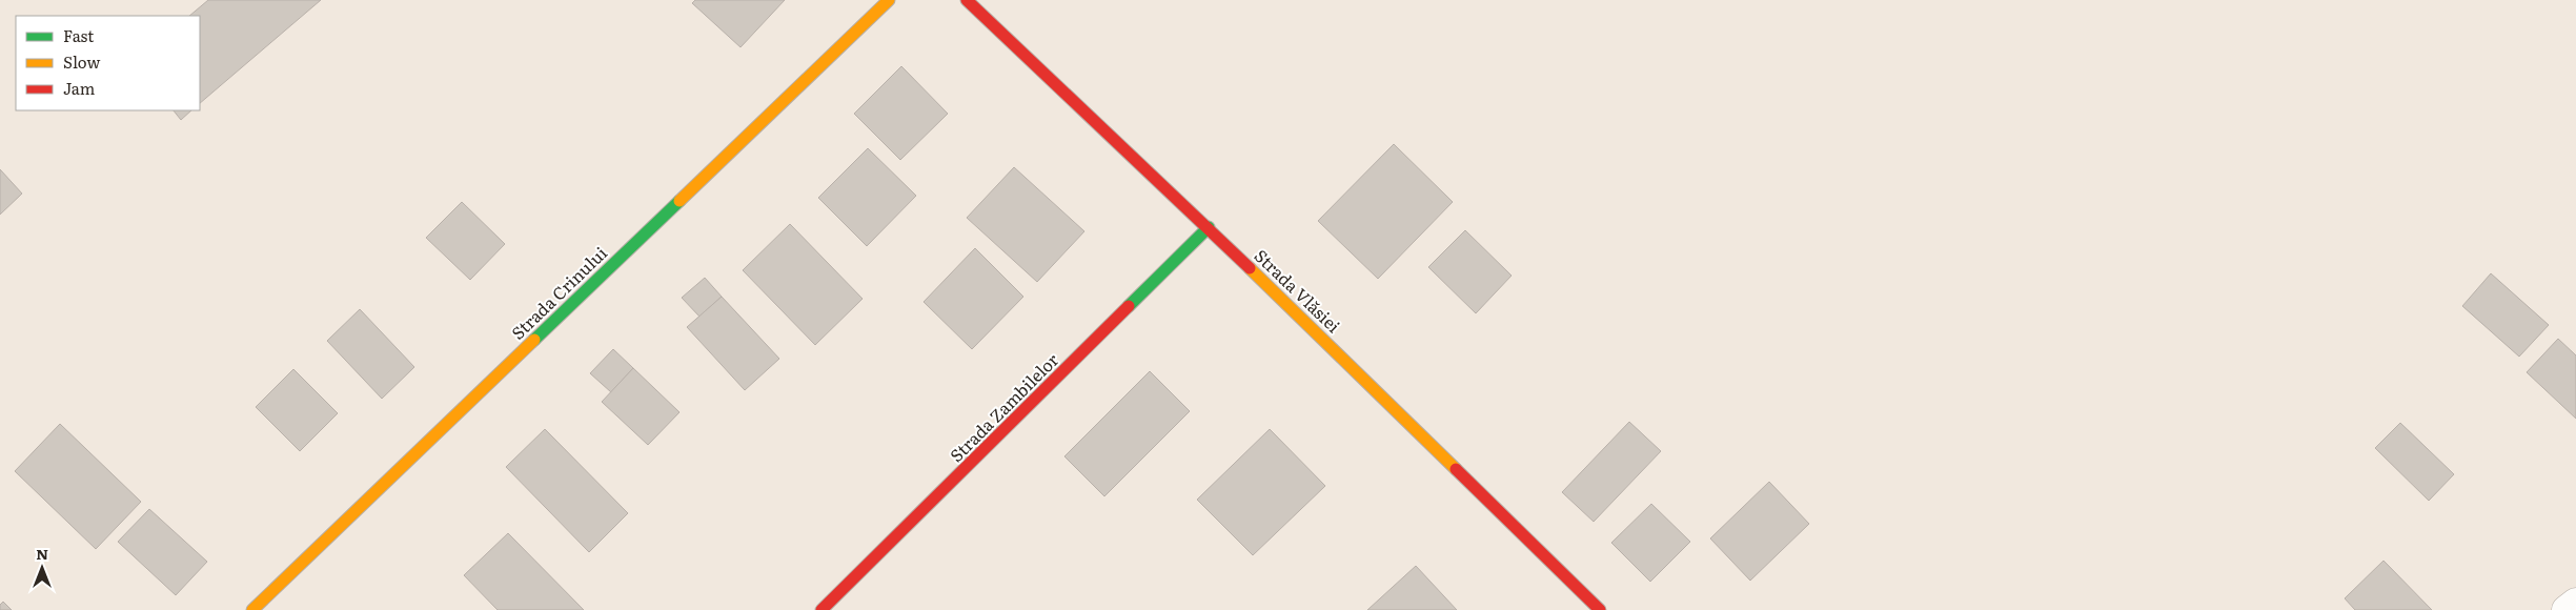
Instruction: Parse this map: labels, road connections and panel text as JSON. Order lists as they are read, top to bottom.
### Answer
{
  "streets": {
    "street": ["Strada Vlăsiei", "Strada Crinului", "Strada Zambilelor"]
  },
  "crossings": [
    ["Strada Vlăsiei", "Strada Zambilelor"]
  ],
  "legend": ["Fast", "Slow", "Jam"],
  "north": "top"
}
